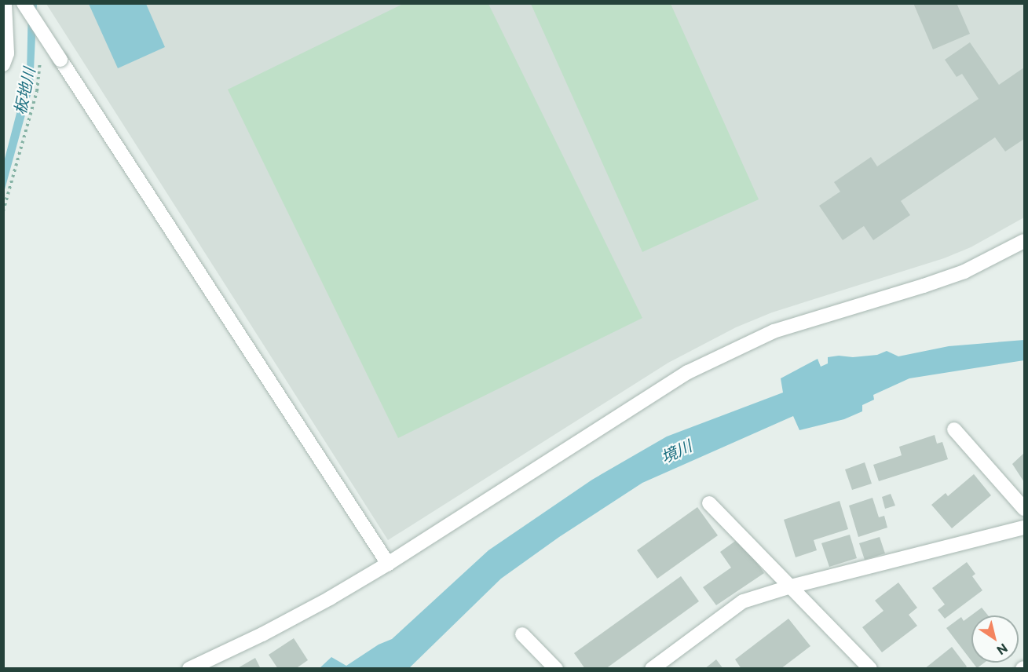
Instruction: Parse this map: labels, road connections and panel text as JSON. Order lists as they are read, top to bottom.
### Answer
{
  "water": ["板地川", "境川"],
  "north": "bottom right"
}
